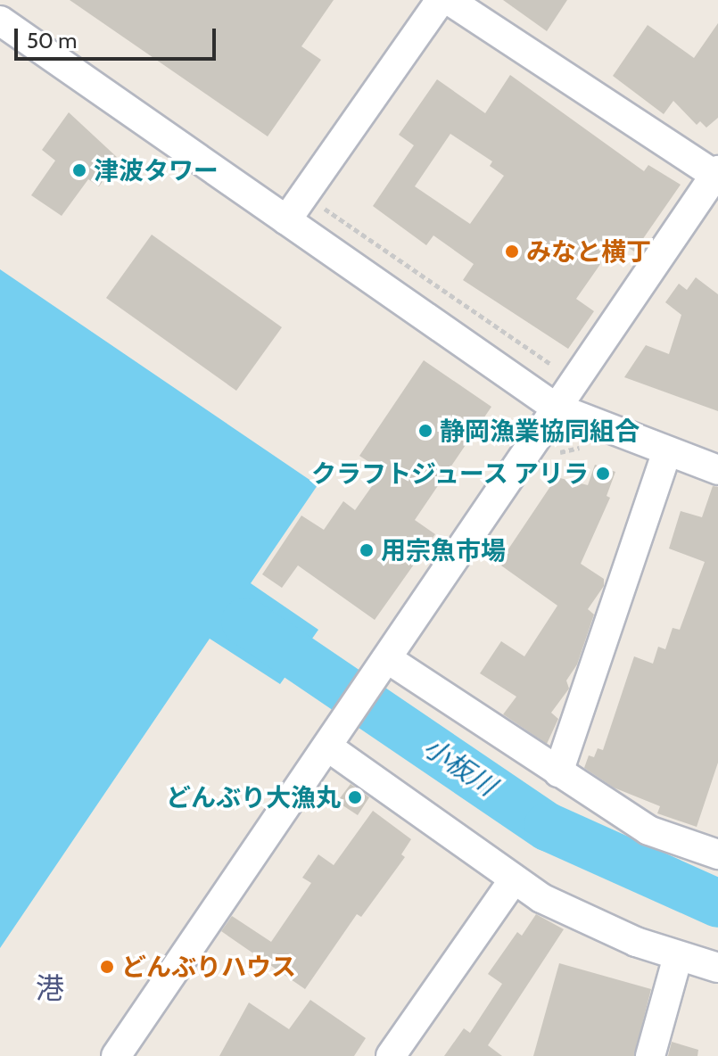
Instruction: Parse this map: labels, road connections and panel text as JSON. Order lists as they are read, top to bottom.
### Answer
{
  "districts": ["港"],
  "water": ["小板川"],
  "places": [
    "津波タワー",
    "みなと横丁",
    "静岡漁業協同組合",
    "クラフトジュース アリラ",
    "用宗魚市場",
    "どんぶり大漁丸",
    "どんぶりハウス"
  ],
  "scale_bar": "50 m"
}
